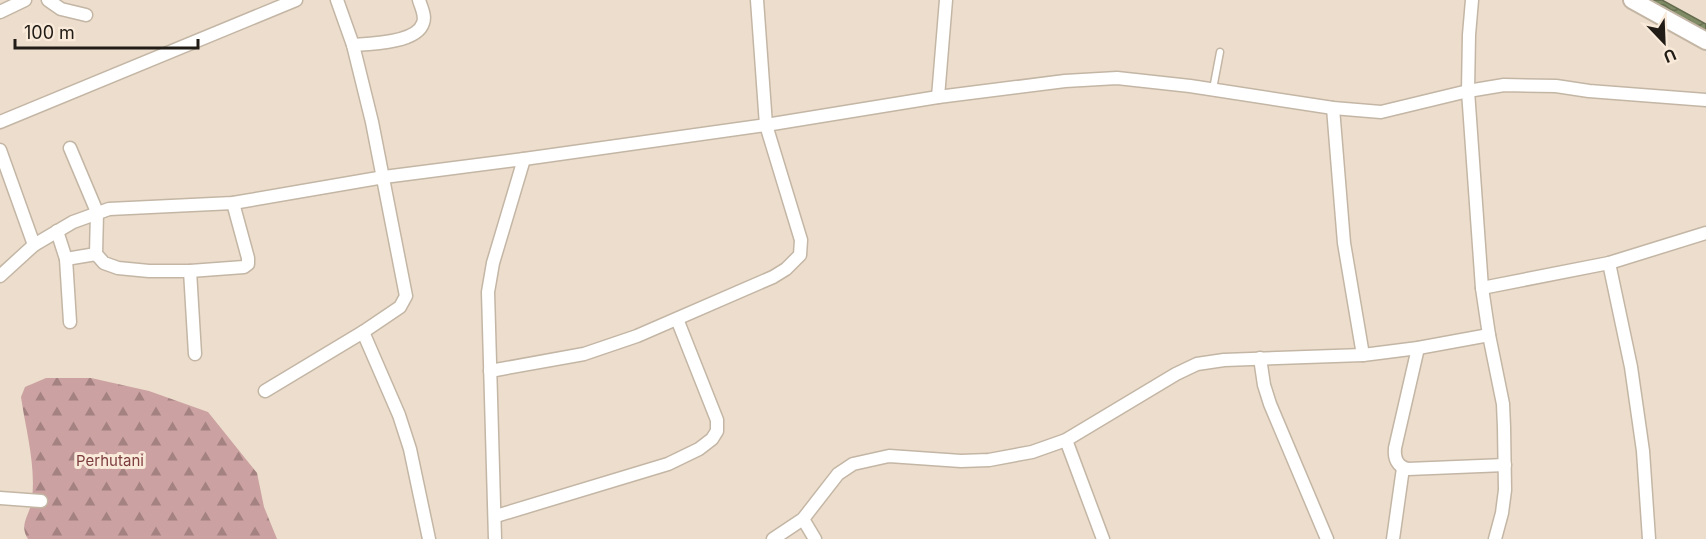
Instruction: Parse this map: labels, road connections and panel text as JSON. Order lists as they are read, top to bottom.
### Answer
{
  "parks": ["Perhutani"],
  "scale_bar": "100 m",
  "north": "bottom right"
}
